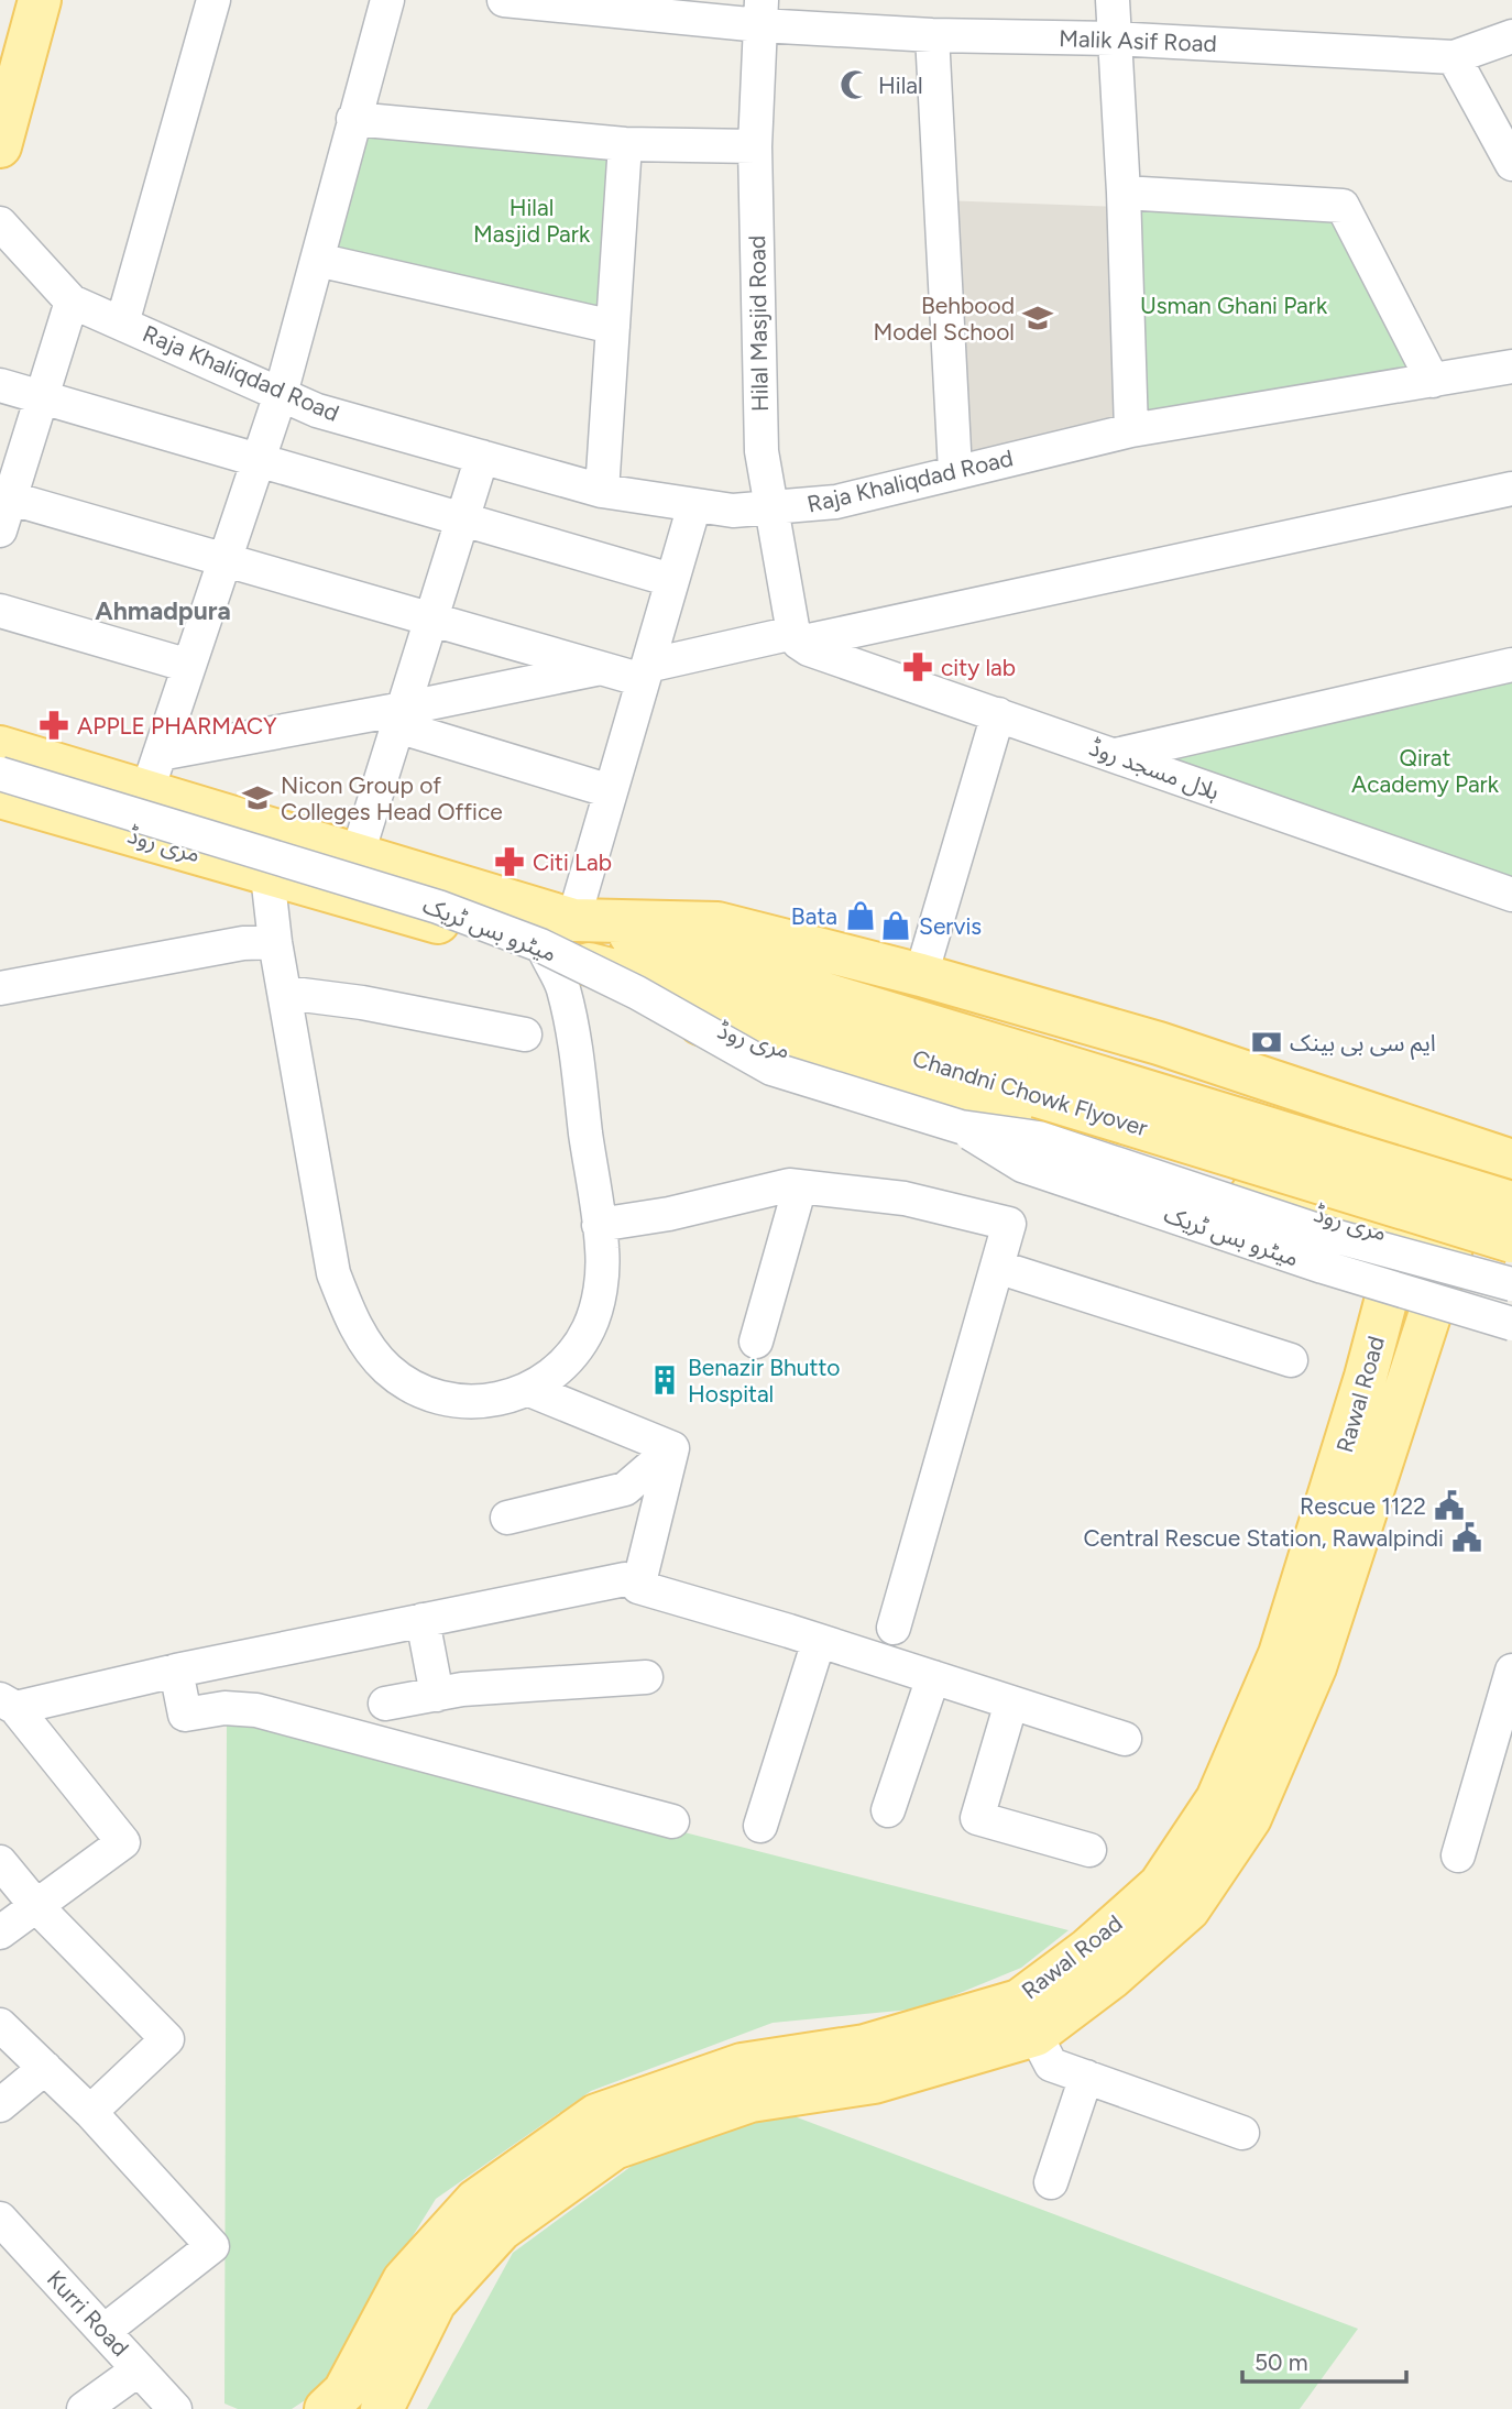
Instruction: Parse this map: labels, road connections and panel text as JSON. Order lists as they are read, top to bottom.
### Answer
{
  "streets": {
    "main road": ["مری روڈ", "Chandni Chowk Flyover", "Rawal Road"],
    "street": [
      "Malik Asif Road",
      "Hilal Masjid Road",
      "Raja Khaliqdad Road",
      "ہلال مسجد روڈ",
      "میٹرو بس ٹریک",
      "Kurri Road"
    ]
  },
  "crossings": [
    ["Malik Asif Road", "Hilal Masjid Road"],
    ["Hilal Masjid Road", "Raja Khaliqdad Road"],
    ["Hilal Masjid Road", "ہلال مسجد روڈ"],
    ["مری روڈ", "Chandni Chowk Flyover"],
    ["مری روڈ", "Rawal Road"]
  ],
  "districts": ["Ahmadpura"],
  "parks": ["Hilal Masjid Park", "Usman Ghani Park", "Qirat Academy Park"],
  "places": {
    "mosque": ["Hilal"],
    "school or university": ["Behbood Model School", "Nicon Group of Colleges Head Office"],
    "pharmacy": ["city lab", "APPLE PHARMACY", "Citi Lab"],
    "shop": ["Bata", "Servis"],
    "bank": ["ایم سی بی بینک"],
    "building": ["Benazir Bhutto Hospital"],
    "public building": ["Rescue 1122", "Central Rescue Station, Rawalpindi"]
  },
  "scale_bar": "50 m"
}
